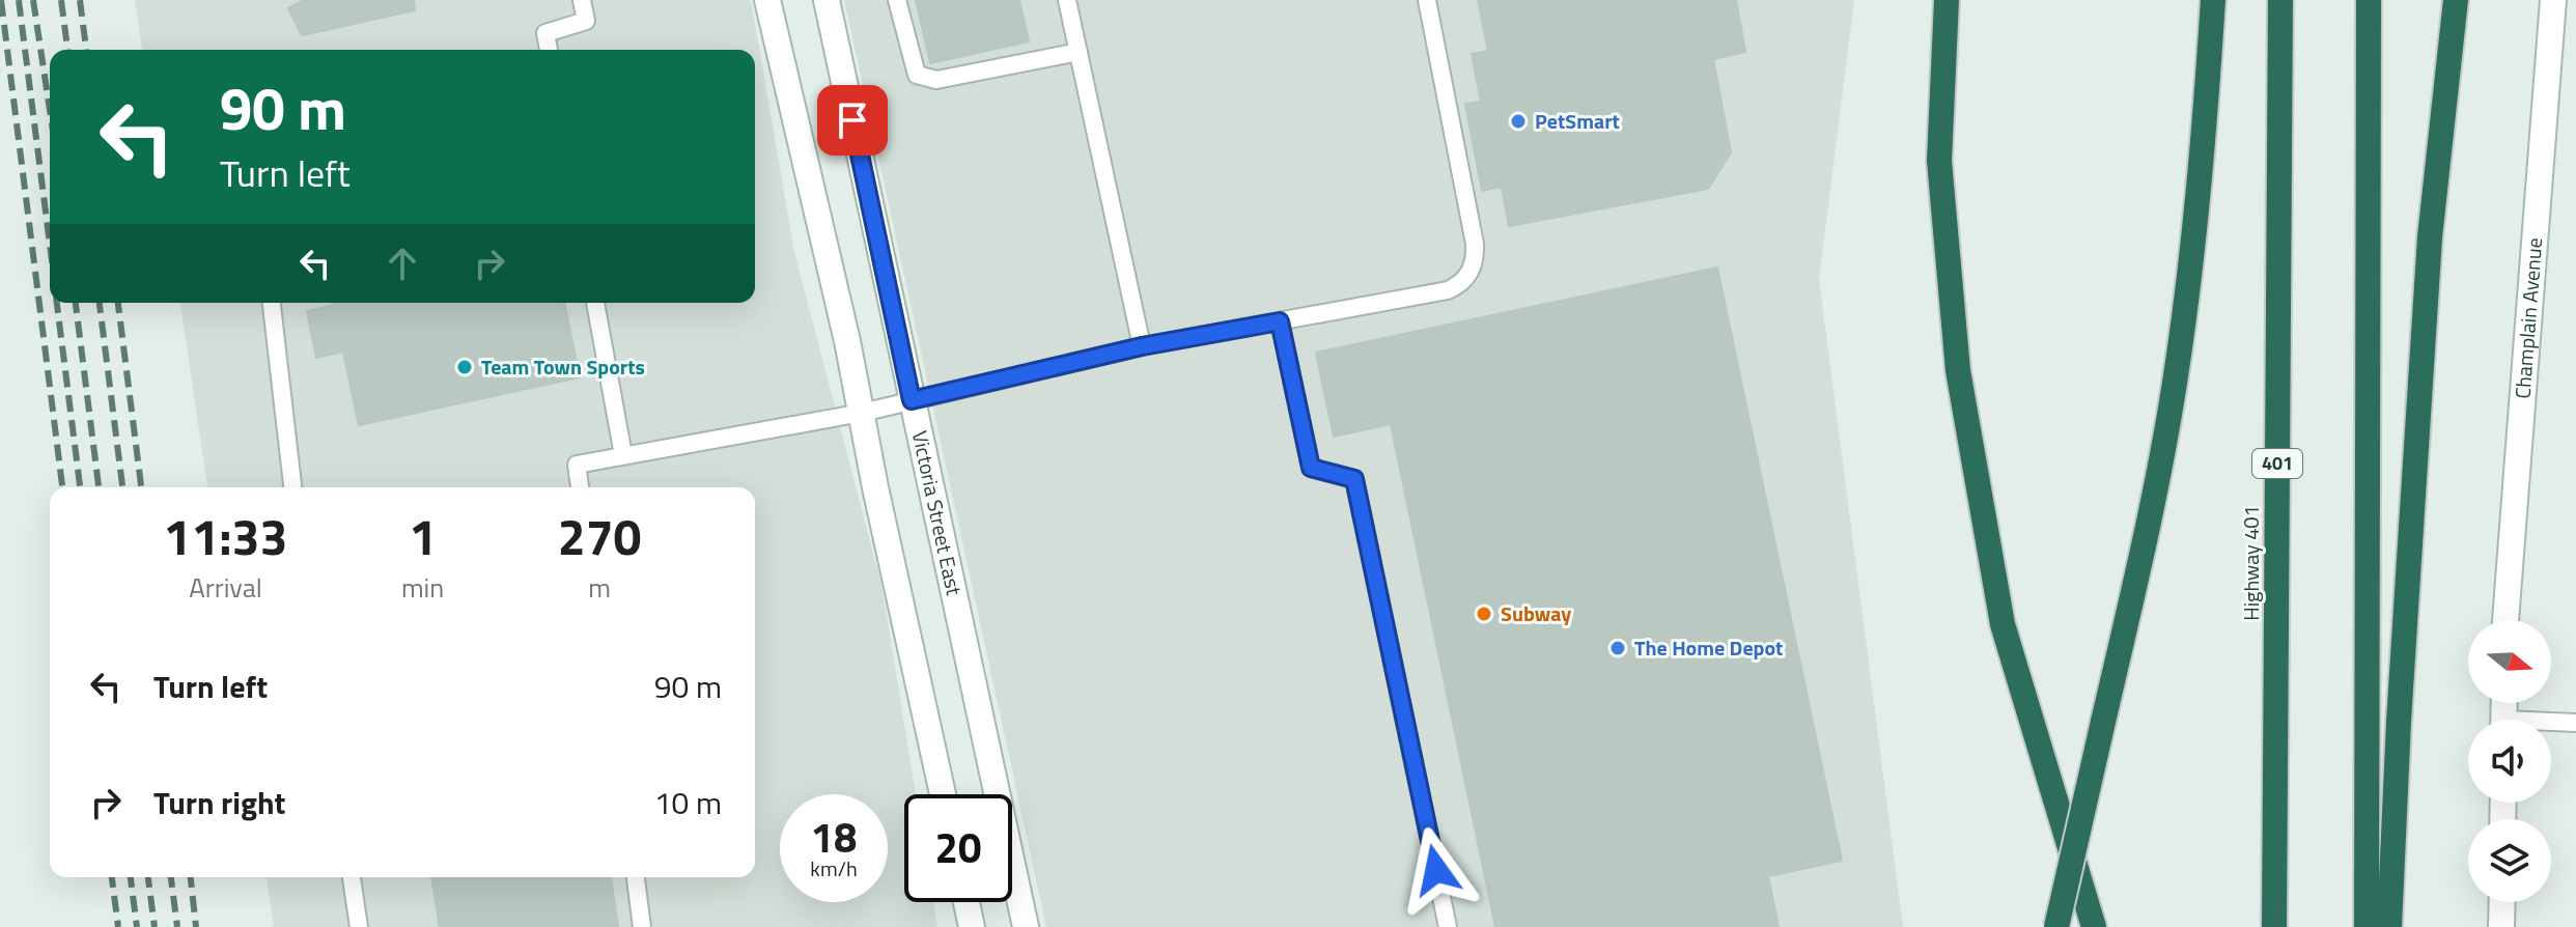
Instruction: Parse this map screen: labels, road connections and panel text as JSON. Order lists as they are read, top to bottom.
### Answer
{
  "streets": {
    "highway": ["401", "Highway 401"],
    "main road": ["Champlain Avenue", "Victoria Street East"]
  },
  "places": [
    "PetSmart",
    "Team Town Sports",
    "Subway",
    "The Home Depot"
  ],
  "north": "right",
  "page": {
    "turn": ["90 m", "Turn left"],
    "eta": [
      "11:33",
      "Arrival",
      "1",
      "min",
      "270",
      "m"
    ],
    "list": [
      {
        "name": "Turn left",
        "value": "90 m"
      },
      {
        "name": "Turn right",
        "value": "10 m"
      }
    ],
    "speed": "18 km/h",
    "limit": "20"
  }
}
